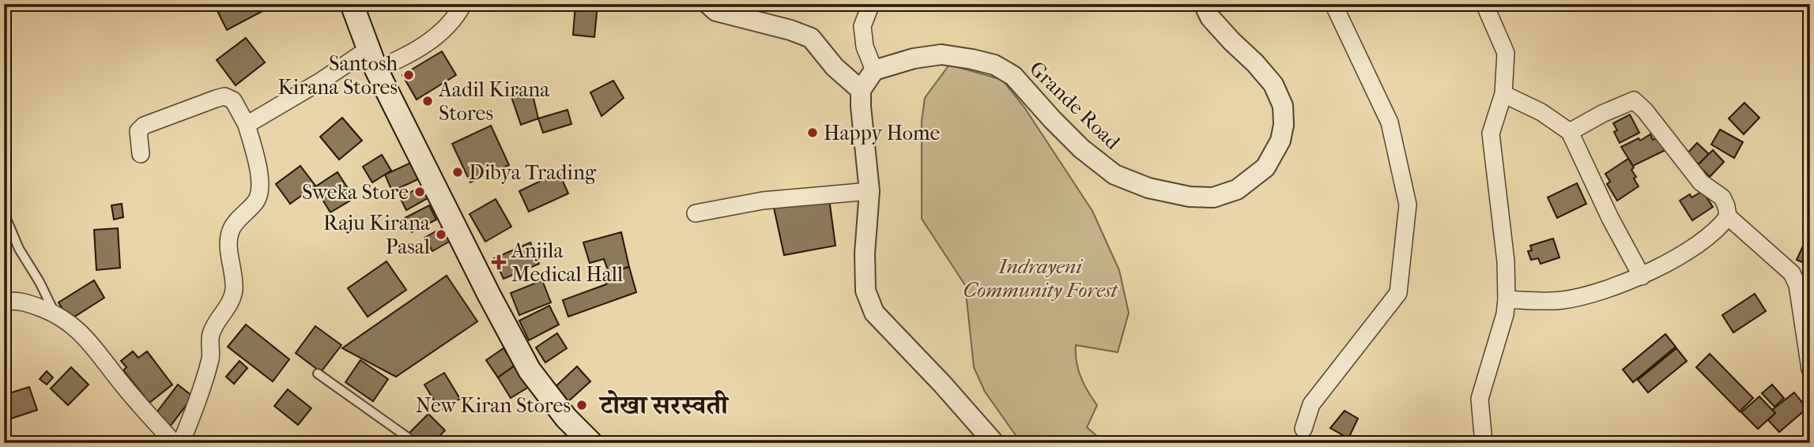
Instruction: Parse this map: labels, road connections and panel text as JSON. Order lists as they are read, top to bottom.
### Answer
{
  "streets": {
    "street": ["Grande Road"]
  },
  "districts": ["टोखा सरस्वती"],
  "parks": ["Indrayeni Community Forest"],
  "places": {
    "other": [
      "Santosh Kirana Stores",
      "Aadil Kirana Stores",
      "Happy Home",
      "Dibya Trading",
      "Sweka Store",
      "Raju Kirana Pasal",
      "New Kiran Stores"
    ],
    "health": ["Anjila Medical Hall"]
  }
}
